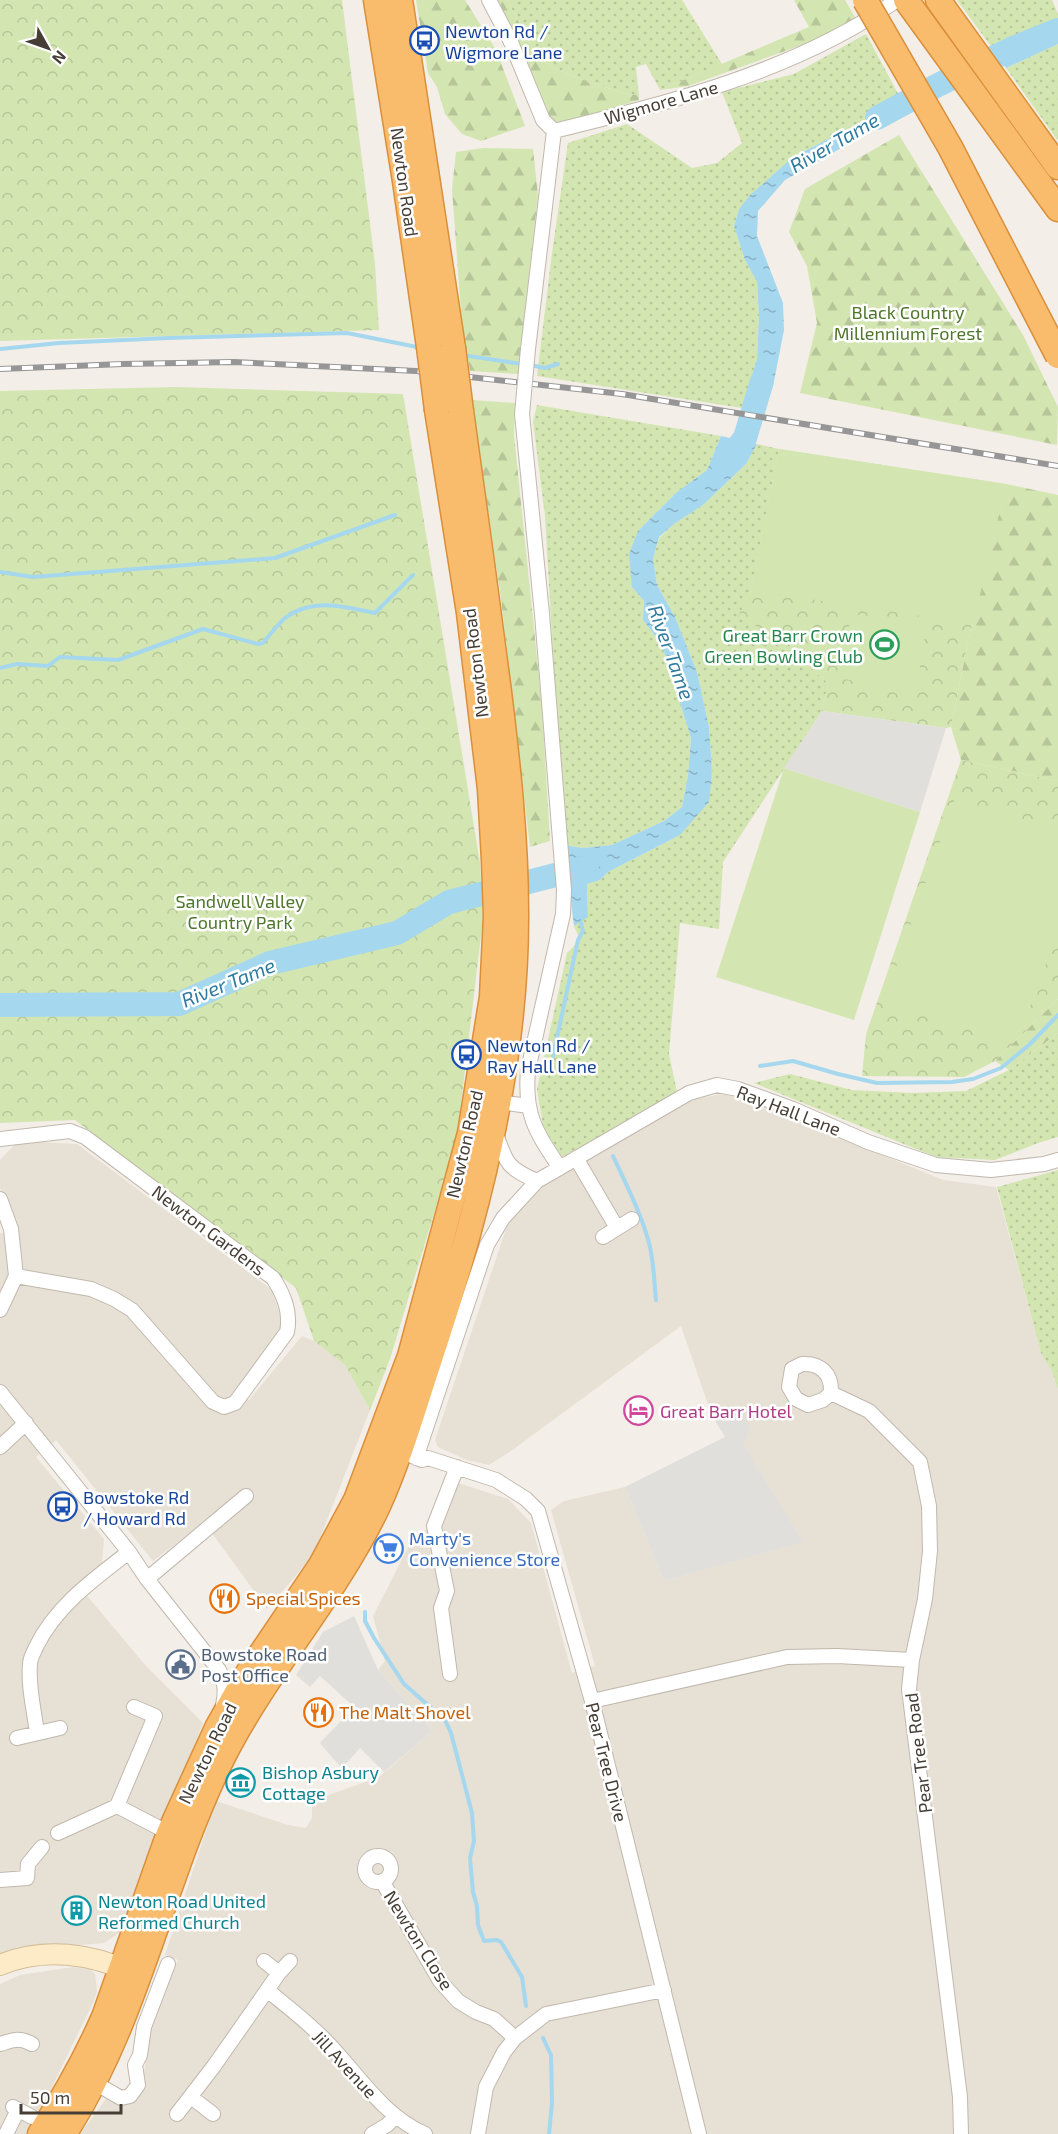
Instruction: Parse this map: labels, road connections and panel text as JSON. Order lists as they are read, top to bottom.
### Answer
{
  "streets": {
    "highway": ["Newton Road"],
    "street": [
      "Wigmore Lane",
      "Ray Hall Lane",
      "Newton Gardens",
      "Pear Tree Road",
      "Pear Tree Drive",
      "Newton Close",
      "Jill Avenue"
    ]
  },
  "crossings": [
    ["Newton Road", "Ray Hall Lane"],
    ["Newton Road", "Pear Tree Drive"]
  ],
  "water": ["River Tame"],
  "parks": ["Black Country Millennium Forest", "Sandwell Valley Country Park"],
  "places": {
    "bus stop": ["Newton Rd / Wigmore Lane", "Newton Rd / Ray Hall Lane", "Bowstoke Rd / Howard Rd"],
    "sports": ["Great Barr Crown Green Bowling Club"],
    "hotel": ["Great Barr Hotel"],
    "supermarket": ["Marty's Convenience Store"],
    "restaurant": ["Special Spices", "The Malt Shovel"],
    "public building": ["Bowstoke Road Post Office"],
    "museum": ["Bishop Asbury Cottage"],
    "building": ["Newton Road United Reformed Church"]
  },
  "scale_bar": "50 m",
  "north": "bottom right"
}
